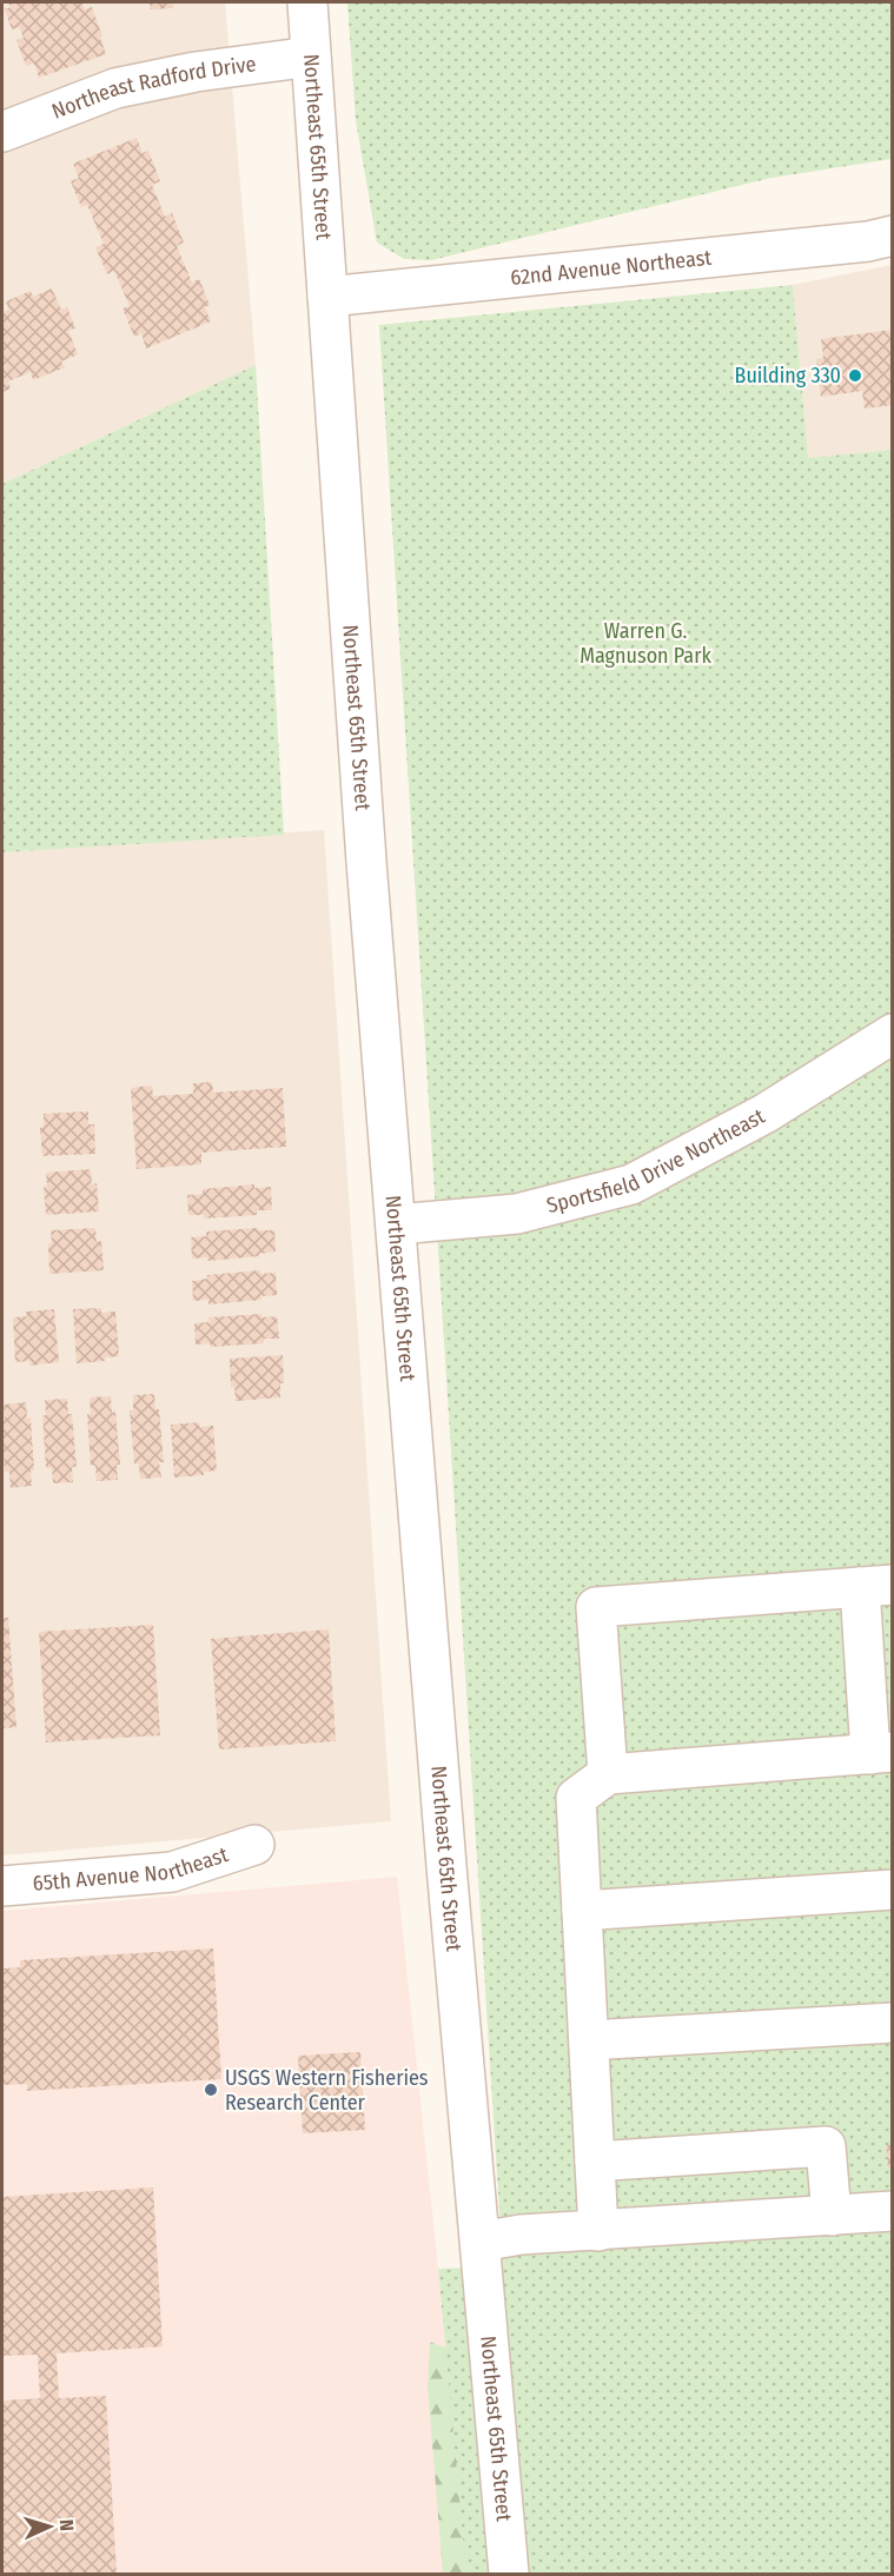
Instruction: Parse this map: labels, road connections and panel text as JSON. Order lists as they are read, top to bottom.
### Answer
{
  "streets": {
    "street": [
      "Northeast Radford Drive",
      "Northeast 65th Street",
      "62nd Avenue Northeast",
      "Sportsfield Drive Northeast",
      "65th Avenue Northeast"
    ]
  },
  "crossings": [
    ["Northeast Radford Drive", "Northeast 65th Street"],
    ["Northeast 65th Street", "62nd Avenue Northeast"],
    ["Northeast 65th Street", "Sportsfield Drive Northeast"]
  ],
  "parks": ["Warren G. Magnuson Park"],
  "places": ["Building 330", "USGS Western Fisheries Research Center"],
  "north": "right"
}
